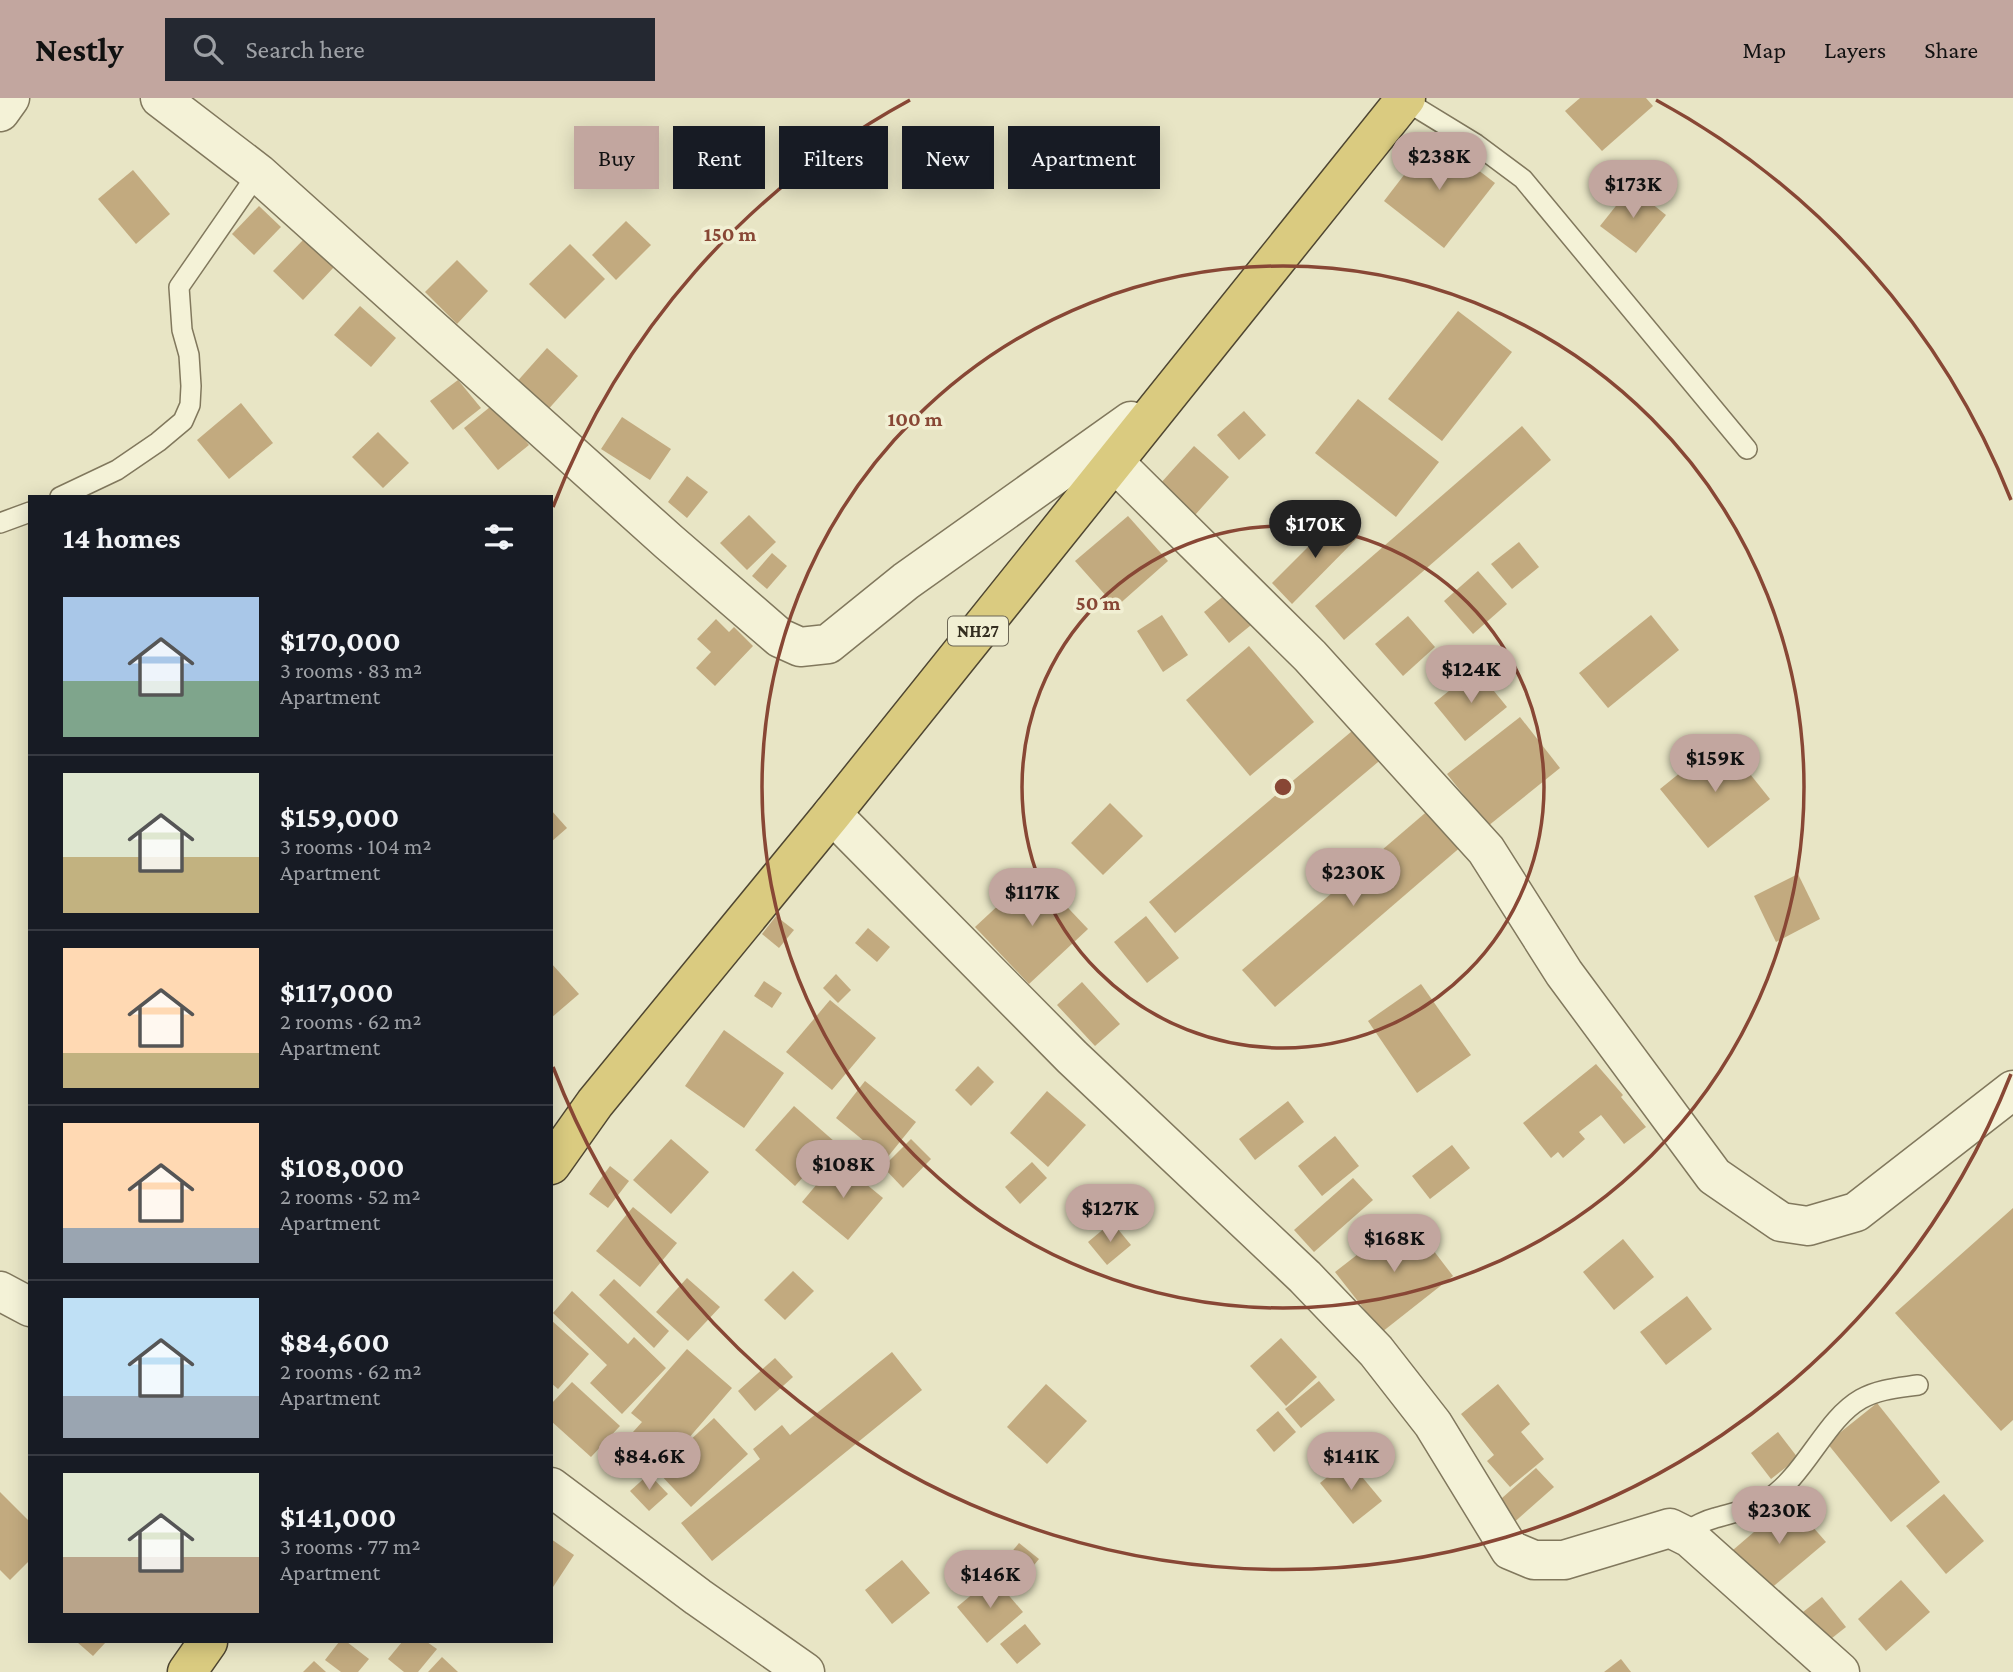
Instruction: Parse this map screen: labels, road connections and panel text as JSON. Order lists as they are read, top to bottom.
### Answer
{
  "streets": {
    "highway": ["NH27"]
  },
  "page": {
    "header": "Nestly",
    "search": "Search here",
    "nav": ["Map", "Layers", "Share"],
    "chip": [
      "Buy",
      "Rent",
      "Filters",
      "New",
      "Apartment"
    ],
    "price": [
      "$238K",
      "$173K",
      "$170K",
      "$124K",
      "$159K",
      "$230K",
      "$117K",
      "$108K",
      "$127K",
      "$168K",
      "$84.6K",
      "$141K",
      "$230K",
      "$146K"
    ],
    "heading": "14 homes",
    "list": [
      {
        "name": "$170,000",
        "note": "3 rooms · 83 m² · Apartment"
      },
      {
        "name": "$159,000",
        "note": "3 rooms · 104 m² · Apartment"
      },
      {
        "name": "$117,000",
        "note": "2 rooms · 62 m² · Apartment"
      },
      {
        "name": "$108,000",
        "note": "2 rooms · 52 m² · Apartment"
      },
      {
        "name": "$84,600",
        "note": "2 rooms · 62 m² · Apartment"
      },
      {
        "name": "$141,000",
        "note": "3 rooms · 77 m² · Apartment"
      }
    ]
  },
  "rings": ["150 m", "100 m", "50 m"]
}
